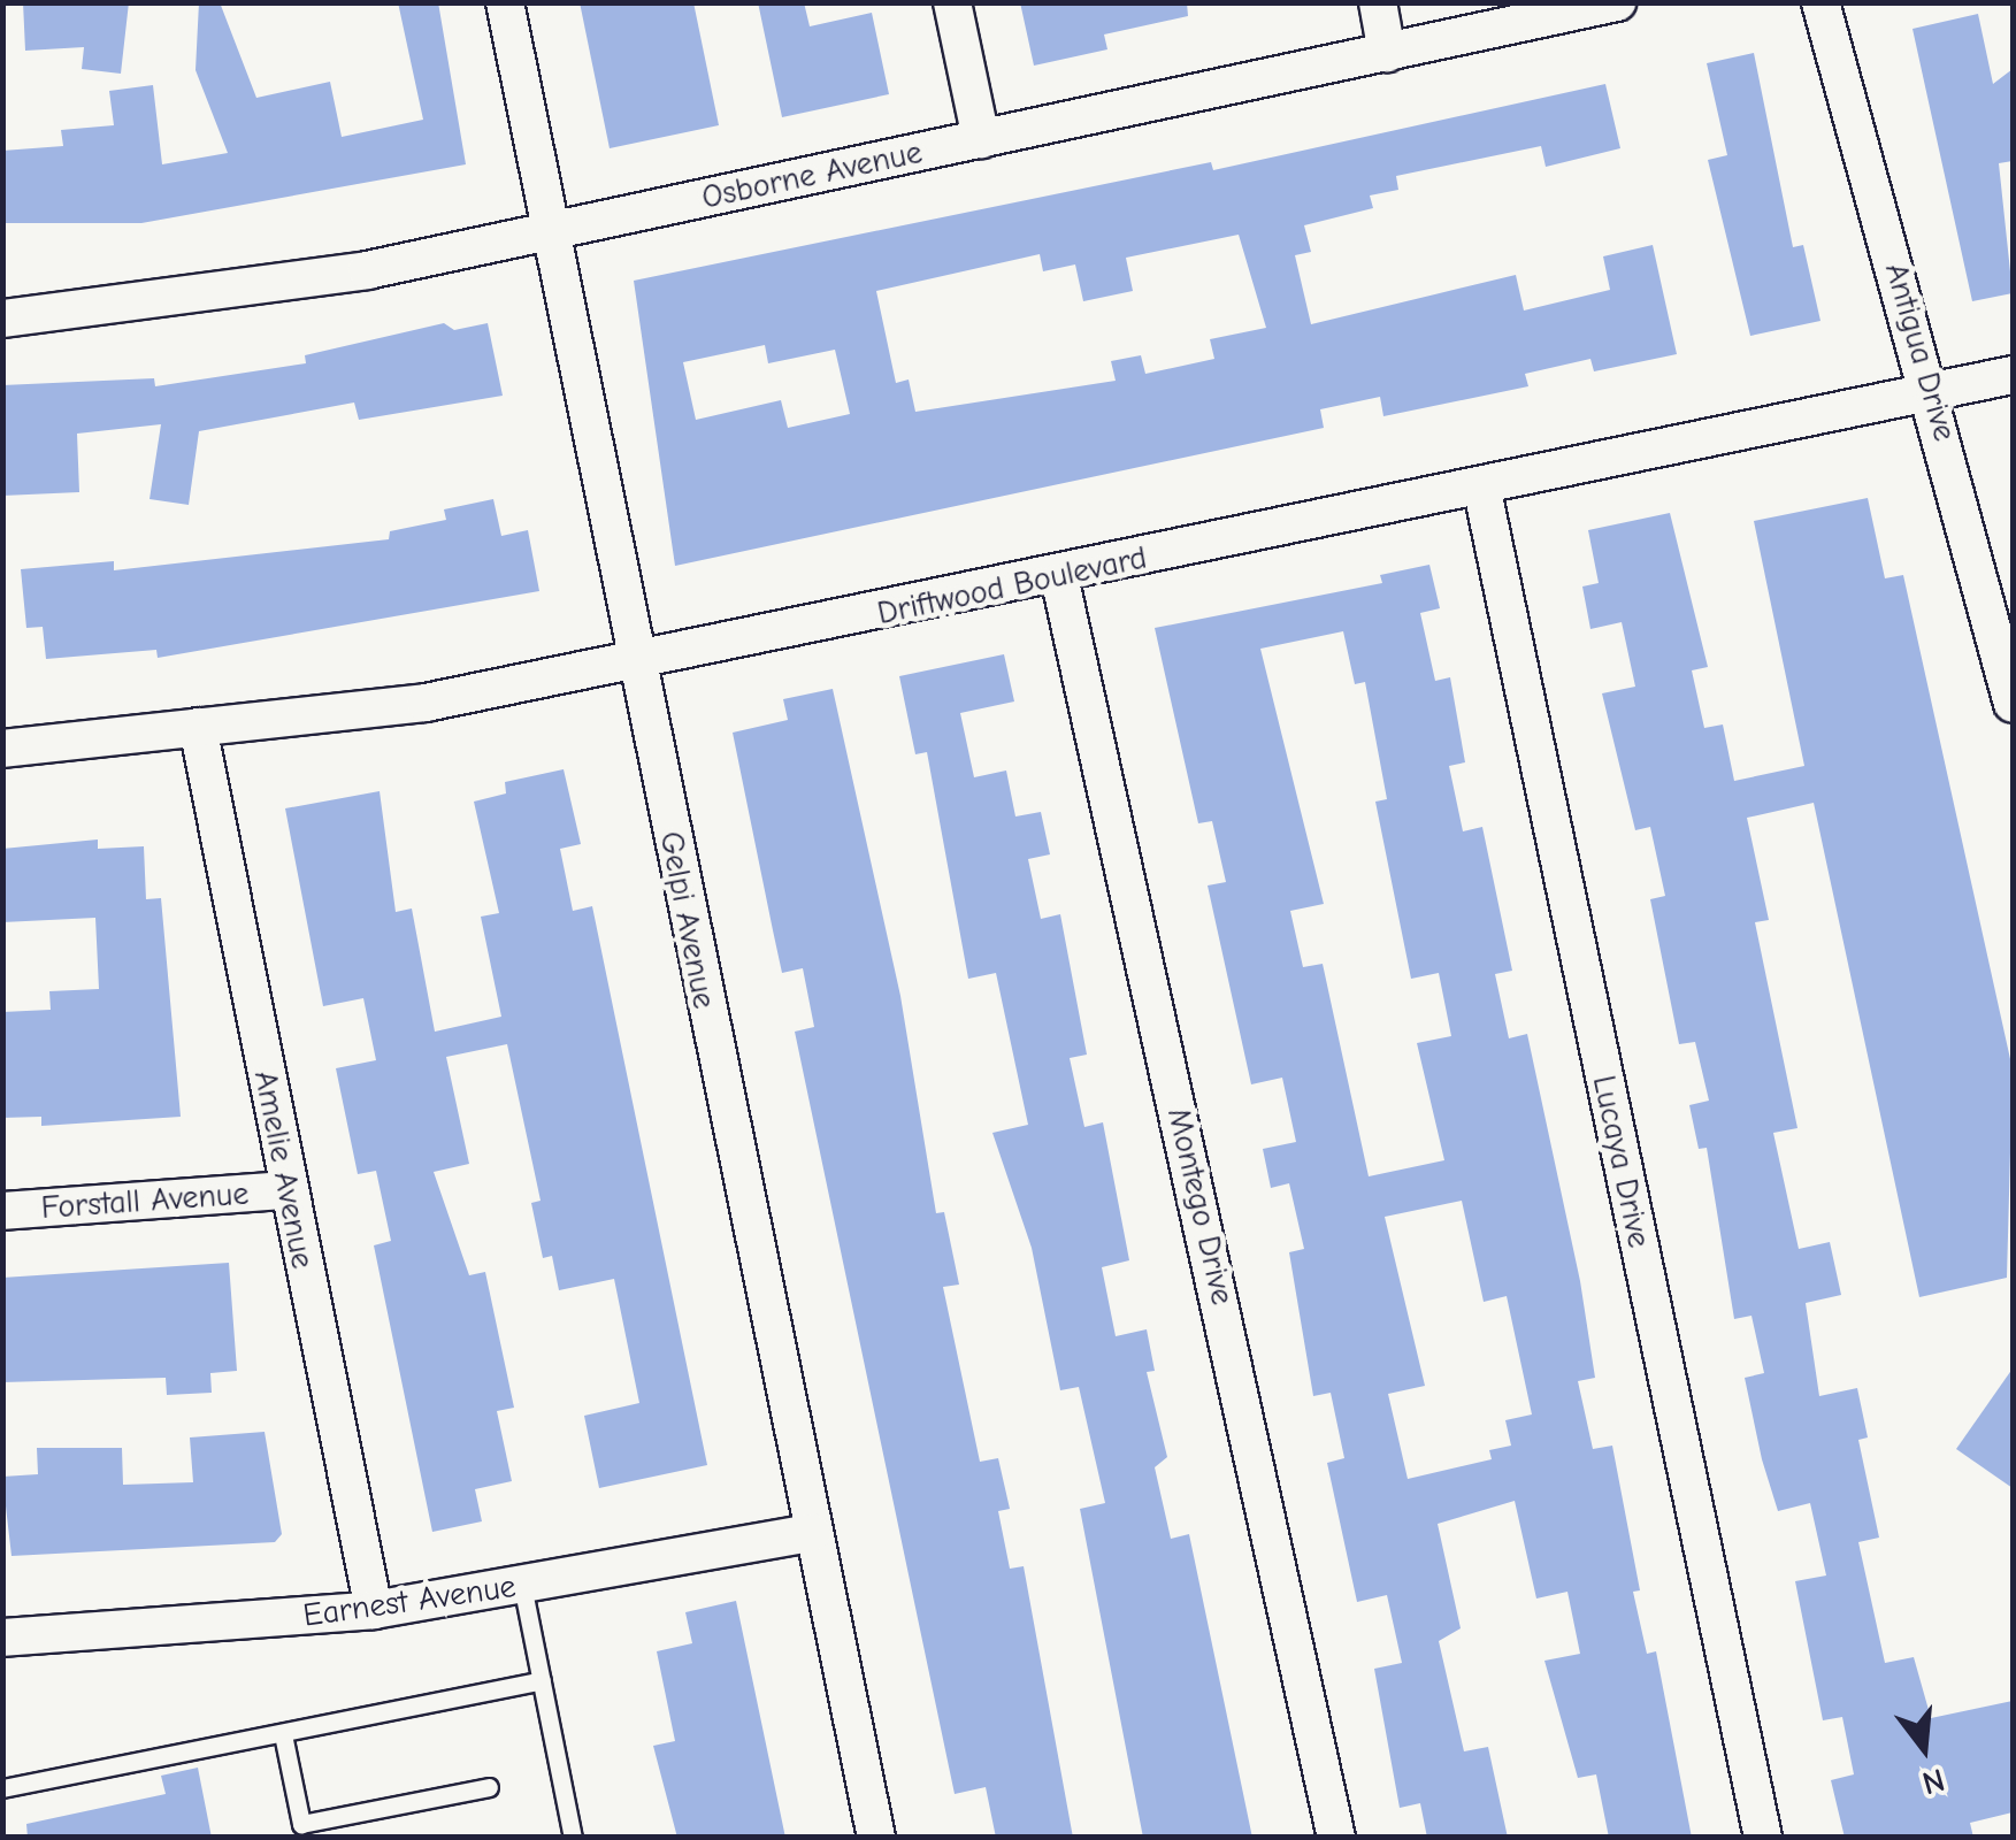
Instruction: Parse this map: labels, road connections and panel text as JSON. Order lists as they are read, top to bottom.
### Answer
{
  "streets": {
    "street": [
      "Osborne Avenue",
      "Antigua Drive",
      "Driftwood Boulevard",
      "Gelpi Avenue",
      "Lucaya Drive",
      "Amelie Avenue",
      "Forstall Avenue",
      "Montego Drive",
      "Earnest Avenue"
    ]
  },
  "crossings": [
    ["Osborne Avenue", "Gelpi Avenue"],
    ["Antigua Drive", "Driftwood Boulevard"],
    ["Driftwood Boulevard", "Gelpi Avenue"],
    ["Driftwood Boulevard", "Lucaya Drive"],
    ["Driftwood Boulevard", "Amelie Avenue"],
    ["Driftwood Boulevard", "Montego Drive"],
    ["Gelpi Avenue", "Earnest Avenue"],
    ["Amelie Avenue", "Forstall Avenue"],
    ["Amelie Avenue", "Earnest Avenue"]
  ],
  "north": "bottom"
}
